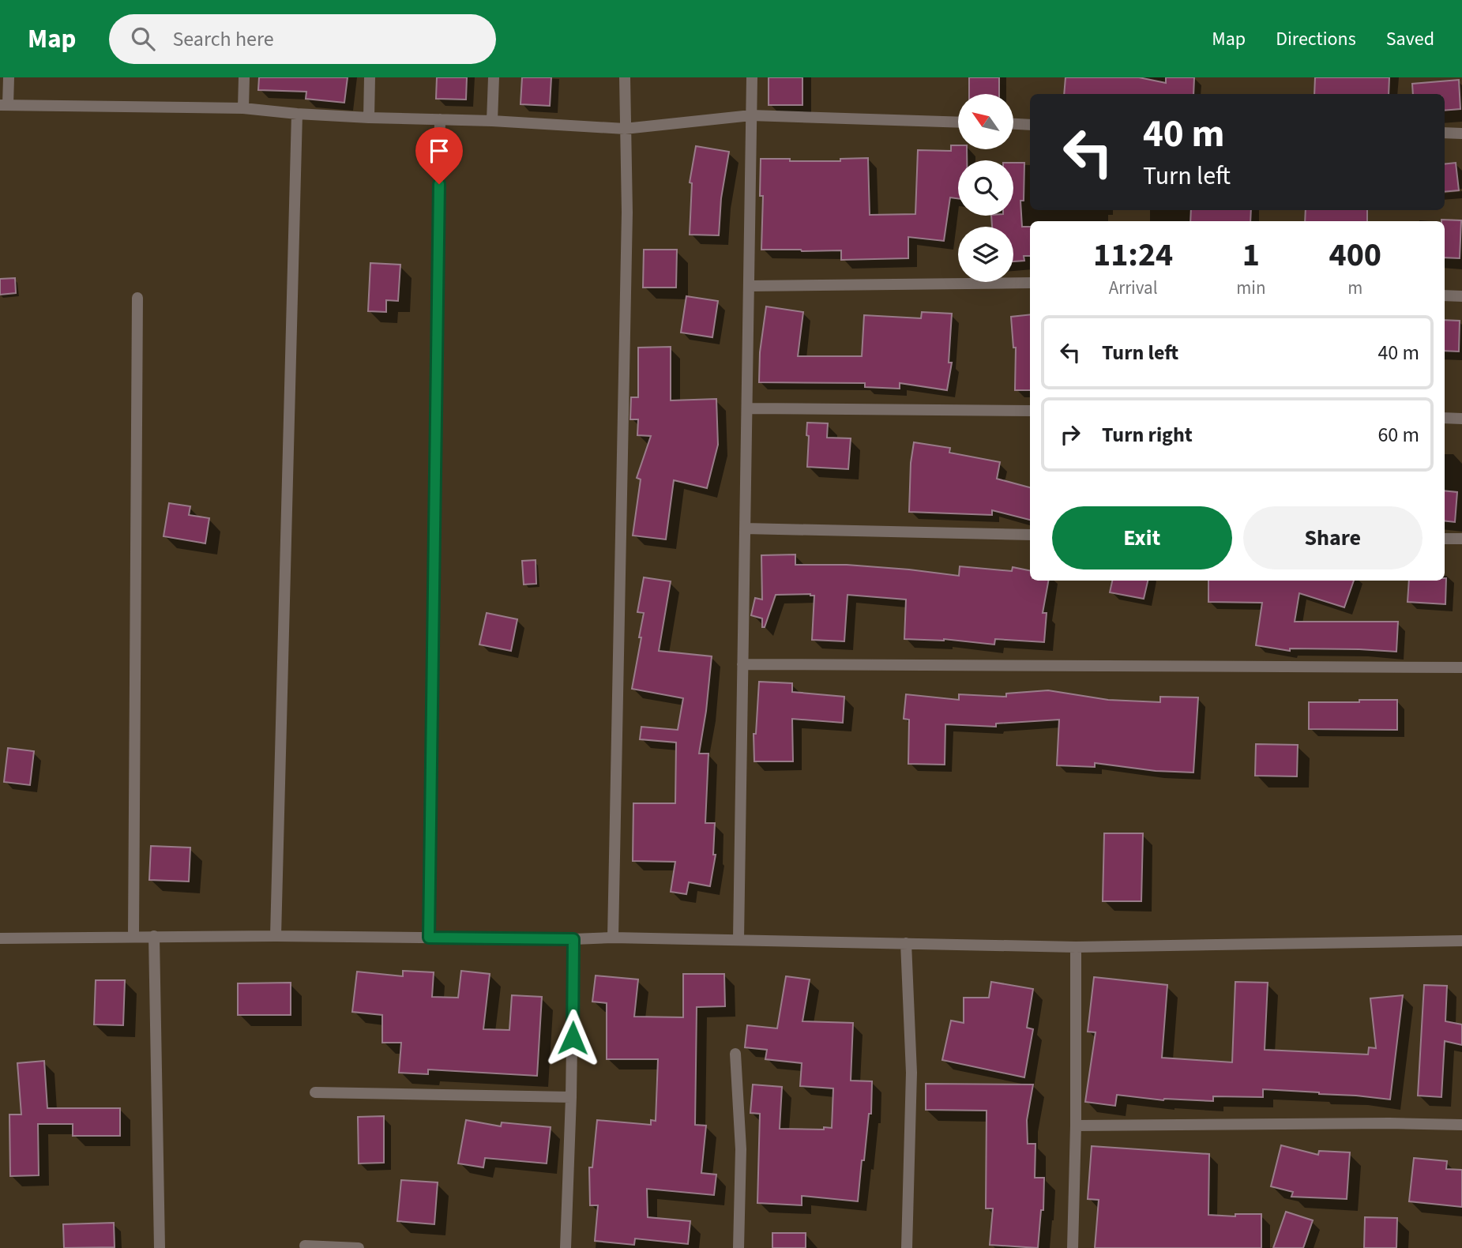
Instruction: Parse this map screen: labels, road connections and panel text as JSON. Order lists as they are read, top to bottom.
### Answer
{
  "north": "top left",
  "page": {
    "header": "Map",
    "search": "Search here",
    "nav": ["Map", "Directions", "Saved"],
    "turn": ["40 m", "Turn left"],
    "eta": [
      "11:24",
      "Arrival",
      "1",
      "min",
      "400",
      "m"
    ],
    "list": [
      {
        "name": "Turn left",
        "value": "40 m"
      },
      {
        "name": "Turn right",
        "value": "60 m"
      }
    ],
    "buttons": ["Exit", "Share"]
  }
}
